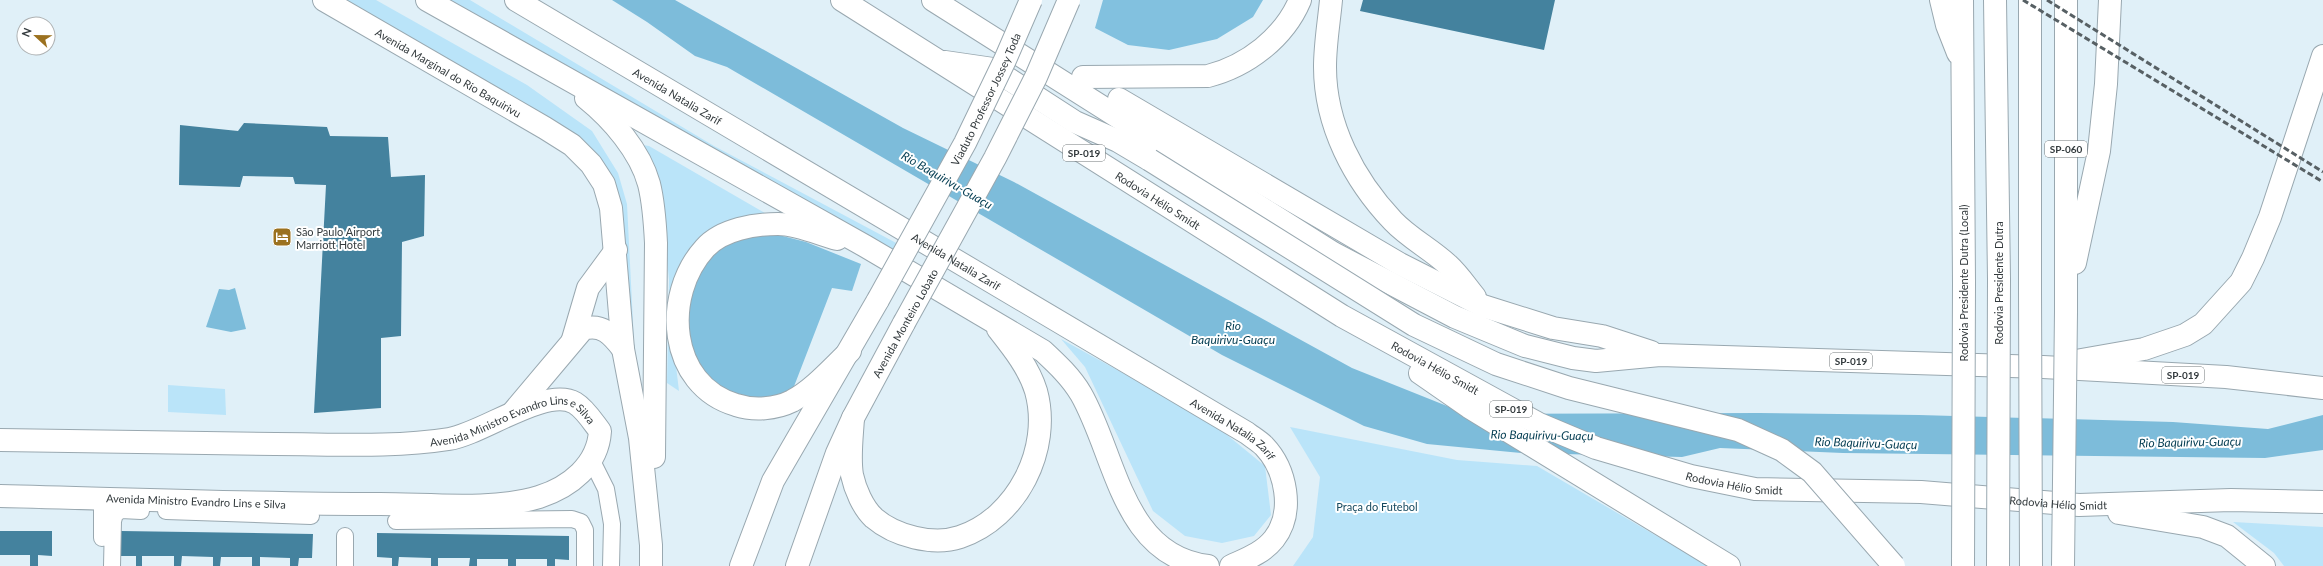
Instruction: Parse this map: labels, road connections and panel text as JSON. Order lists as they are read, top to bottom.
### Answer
{
  "streets": {
    "main road": [
      "Avenida Marginal do Rio Baquirivu",
      "Avenida Natalia Zarif",
      "Viaduto Professor Jossey Toda",
      "SP-060",
      "SP-019",
      "Rodovia Hélio Smidt",
      "Rodovia Presidente Dutra (Local)",
      "Rodovia Presidente Dutra",
      "Avenida Monteiro Lobato",
      "Avenida Ministro Evandro Lins e Silva"
    ]
  },
  "water": ["Rio Baquirivu-Guaçu"],
  "parks": ["Praça do Futebol"],
  "places": {
    "hotel": ["São Paulo Airport Marriott Hotel"]
  },
  "north": "left"
}
